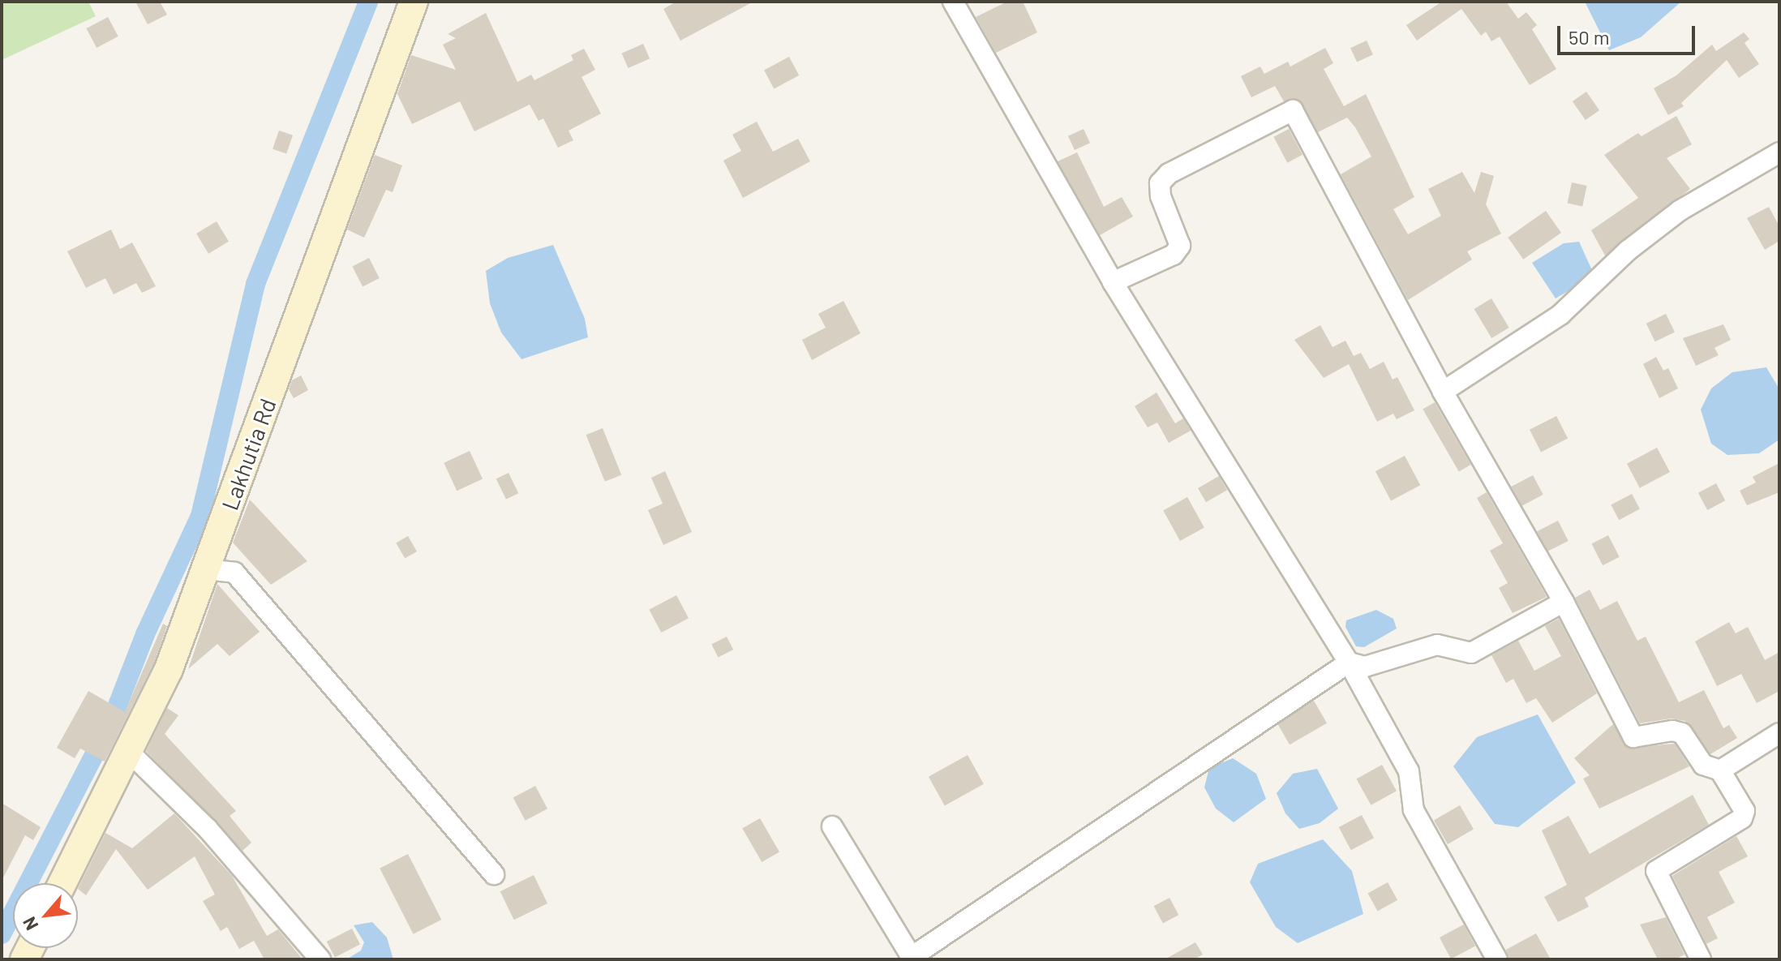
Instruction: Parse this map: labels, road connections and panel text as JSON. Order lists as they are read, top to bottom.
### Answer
{
  "streets": {
    "street": ["Lakhutia Rd"]
  },
  "scale_bar": "50 m",
  "north": "bottom left"
}
